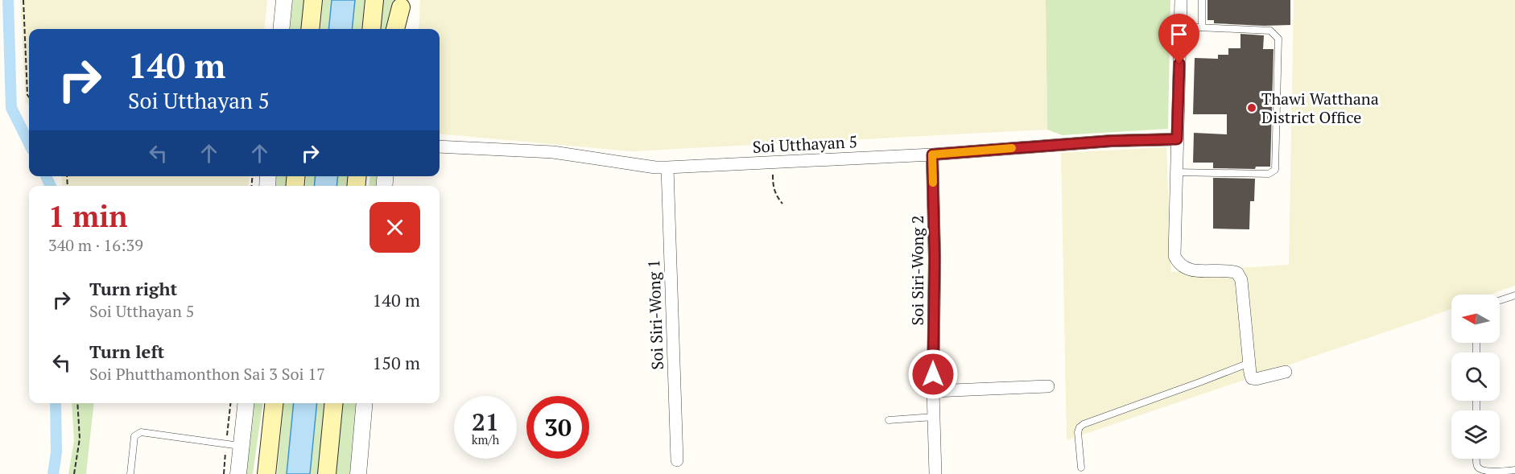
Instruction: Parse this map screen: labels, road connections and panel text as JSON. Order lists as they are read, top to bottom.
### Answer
{
  "streets": {
    "street": ["Soi Utthayan 5", "Soi Siri-Wong 2", "Soi Siri-Wong 1"]
  },
  "crossings": [
    ["Soi Utthayan 5", "Soi Siri-Wong 2"],
    ["Soi Utthayan 5", "Soi Siri-Wong 1"]
  ],
  "places": ["Thawi Watthana District Office"],
  "north": "left",
  "page": {
    "turn": ["140 m", "Soi Utthayan 5"],
    "heading": ["1 min", "340 m · 16:39"],
    "list": [
      {
        "name": "Turn right",
        "note": "Soi Utthayan 5",
        "value": "140 m"
      },
      {
        "name": "Turn left",
        "note": "Soi Phutthamonthon Sai 3 Soi 17",
        "value": "150 m"
      }
    ],
    "speed": "21 km/h",
    "limit": "30"
  }
}
